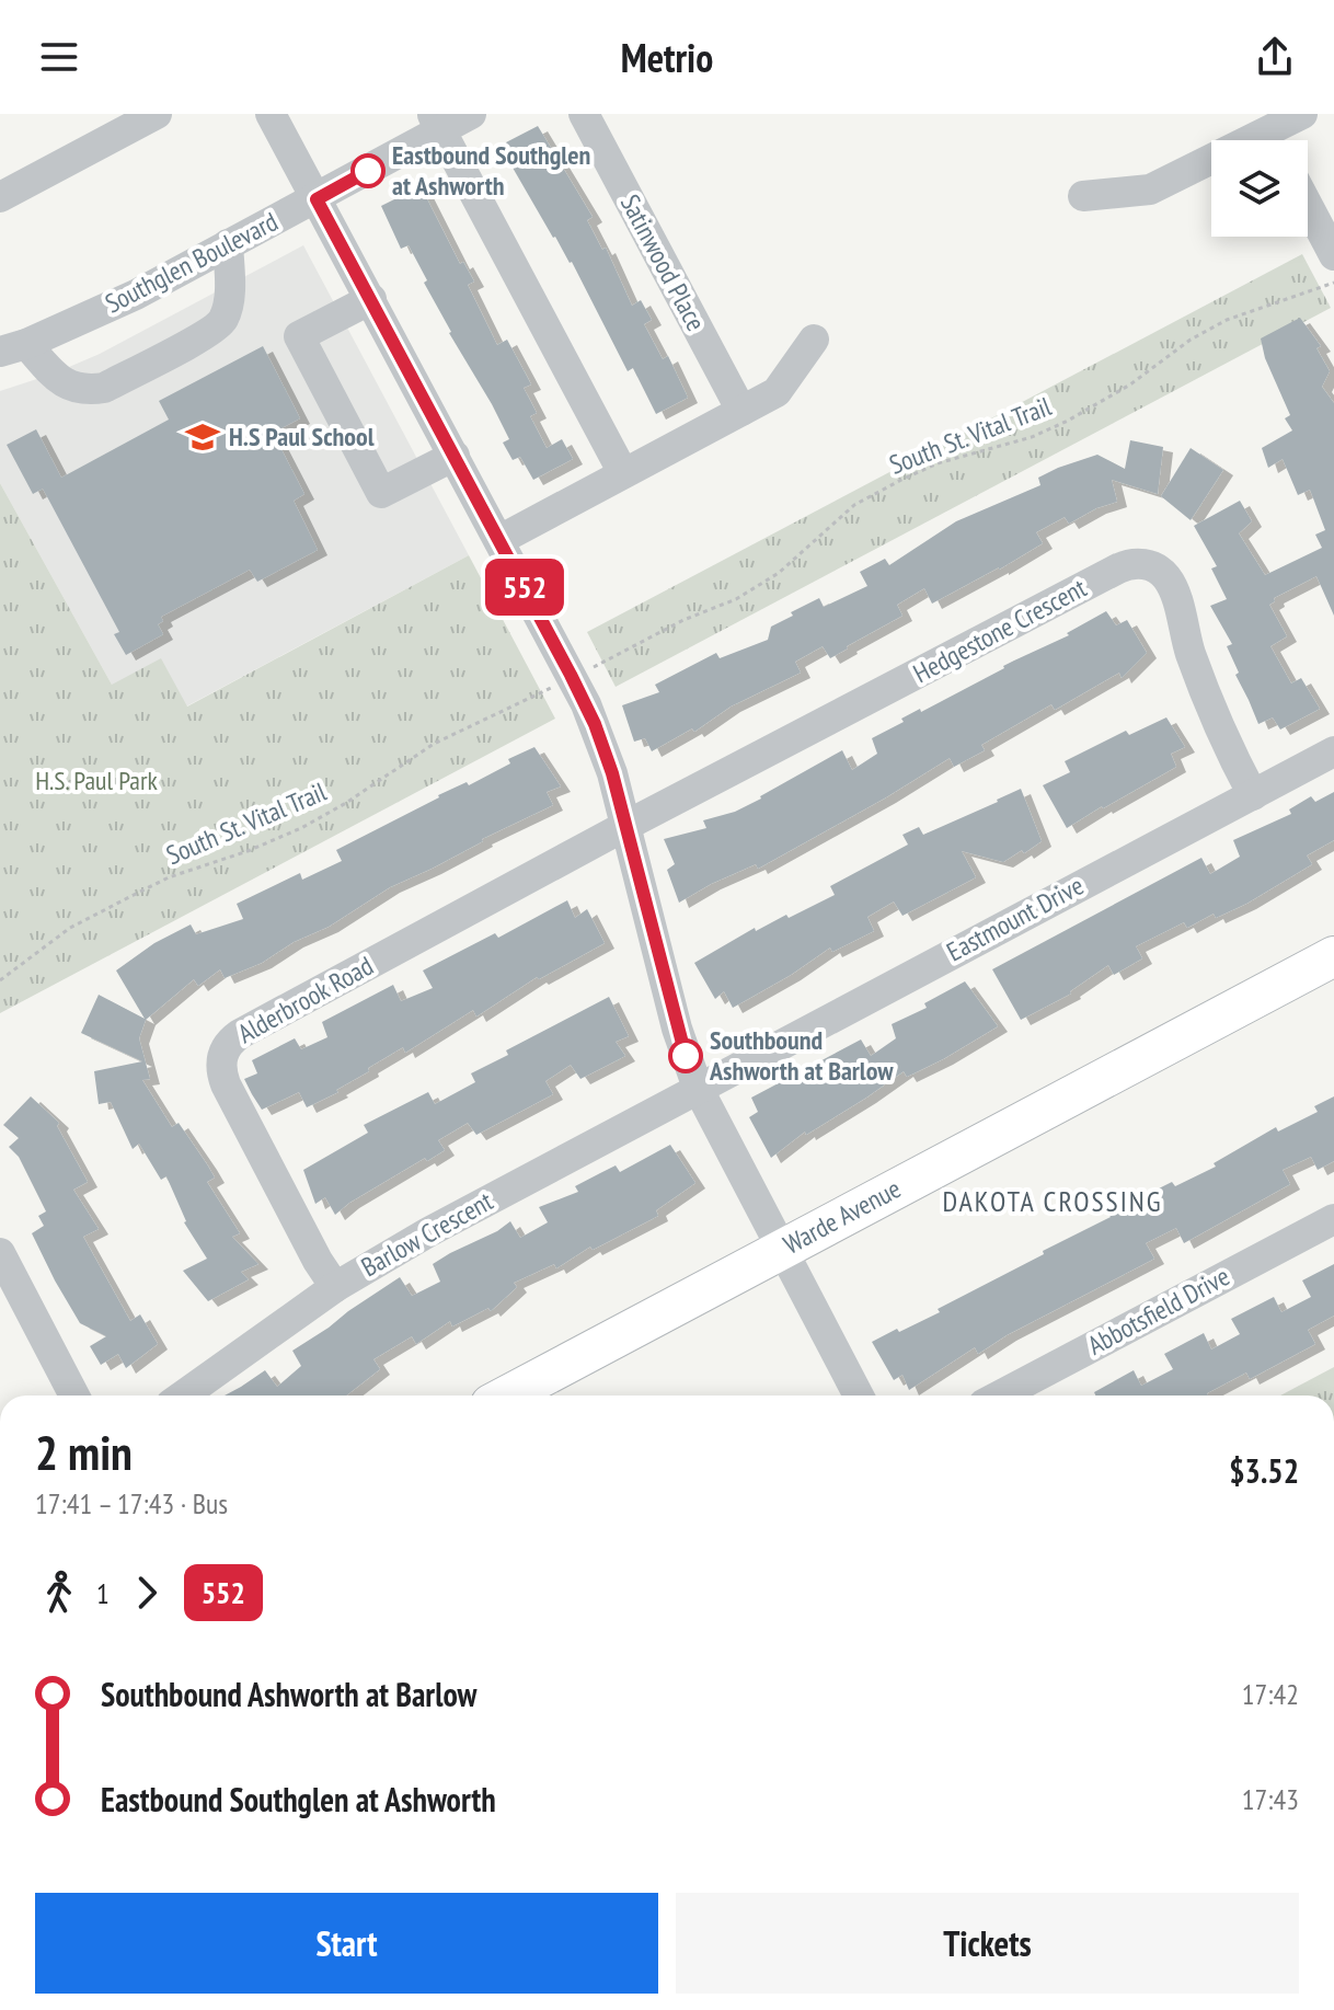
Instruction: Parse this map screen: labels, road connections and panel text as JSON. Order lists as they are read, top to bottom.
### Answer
{
  "streets": {
    "main road": ["Warde Avenue"],
    "street": [
      "Southglen Boulevard",
      "Satinwood Place",
      "Hedgestone Crescent",
      "Eastmount Drive",
      "Alderbrook Road",
      "Barlow Crescent",
      "Abbotsfield Drive"
    ],
    "path": ["South St. Vital Trail"]
  },
  "crossings": [
    ["Hedgestone Crescent", "Eastmount Drive"],
    ["Hedgestone Crescent", "Alderbrook Road"],
    ["Eastmount Drive", "Barlow Crescent"],
    ["Alderbrook Road", "Barlow Crescent"]
  ],
  "districts": ["DAKOTA CROSSING"],
  "parks": ["H.S. Paul Park"],
  "places": {
    "other": ["Eastbound Southglen at Ashworth", "Southbound Ashworth at Barlow"],
    "school or university": ["H.S Paul School"]
  },
  "lines": ["bus line 552"],
  "page": {
    "header": "Metrio",
    "on_map": "552",
    "heading": ["2 min", "17:41 – 17:43 · Bus", "$3.52"],
    "legs": ["1", "552"],
    "list": [
      {
        "name": "Southbound Ashworth at Barlow",
        "value": "17:42"
      },
      {
        "name": "Eastbound Southglen at Ashworth",
        "value": "17:43"
      }
    ],
    "buttons": ["Start", "Tickets"]
  }
}
